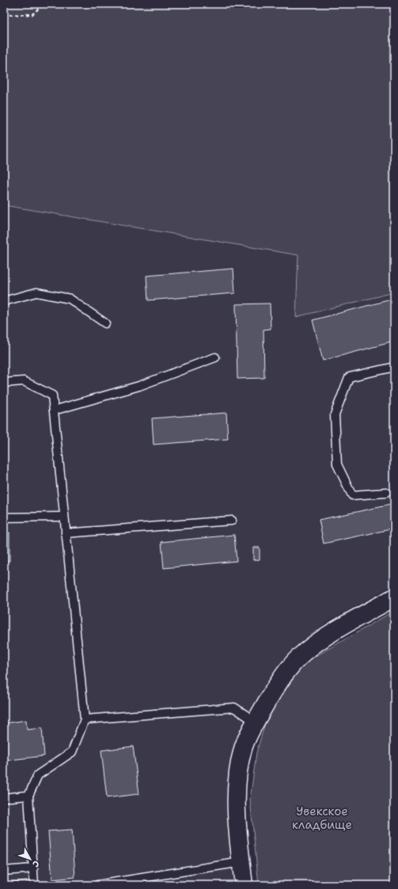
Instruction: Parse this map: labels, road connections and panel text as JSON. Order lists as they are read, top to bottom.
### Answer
{
  "parks": ["Увекское кладбище"],
  "north": "bottom right"
}
